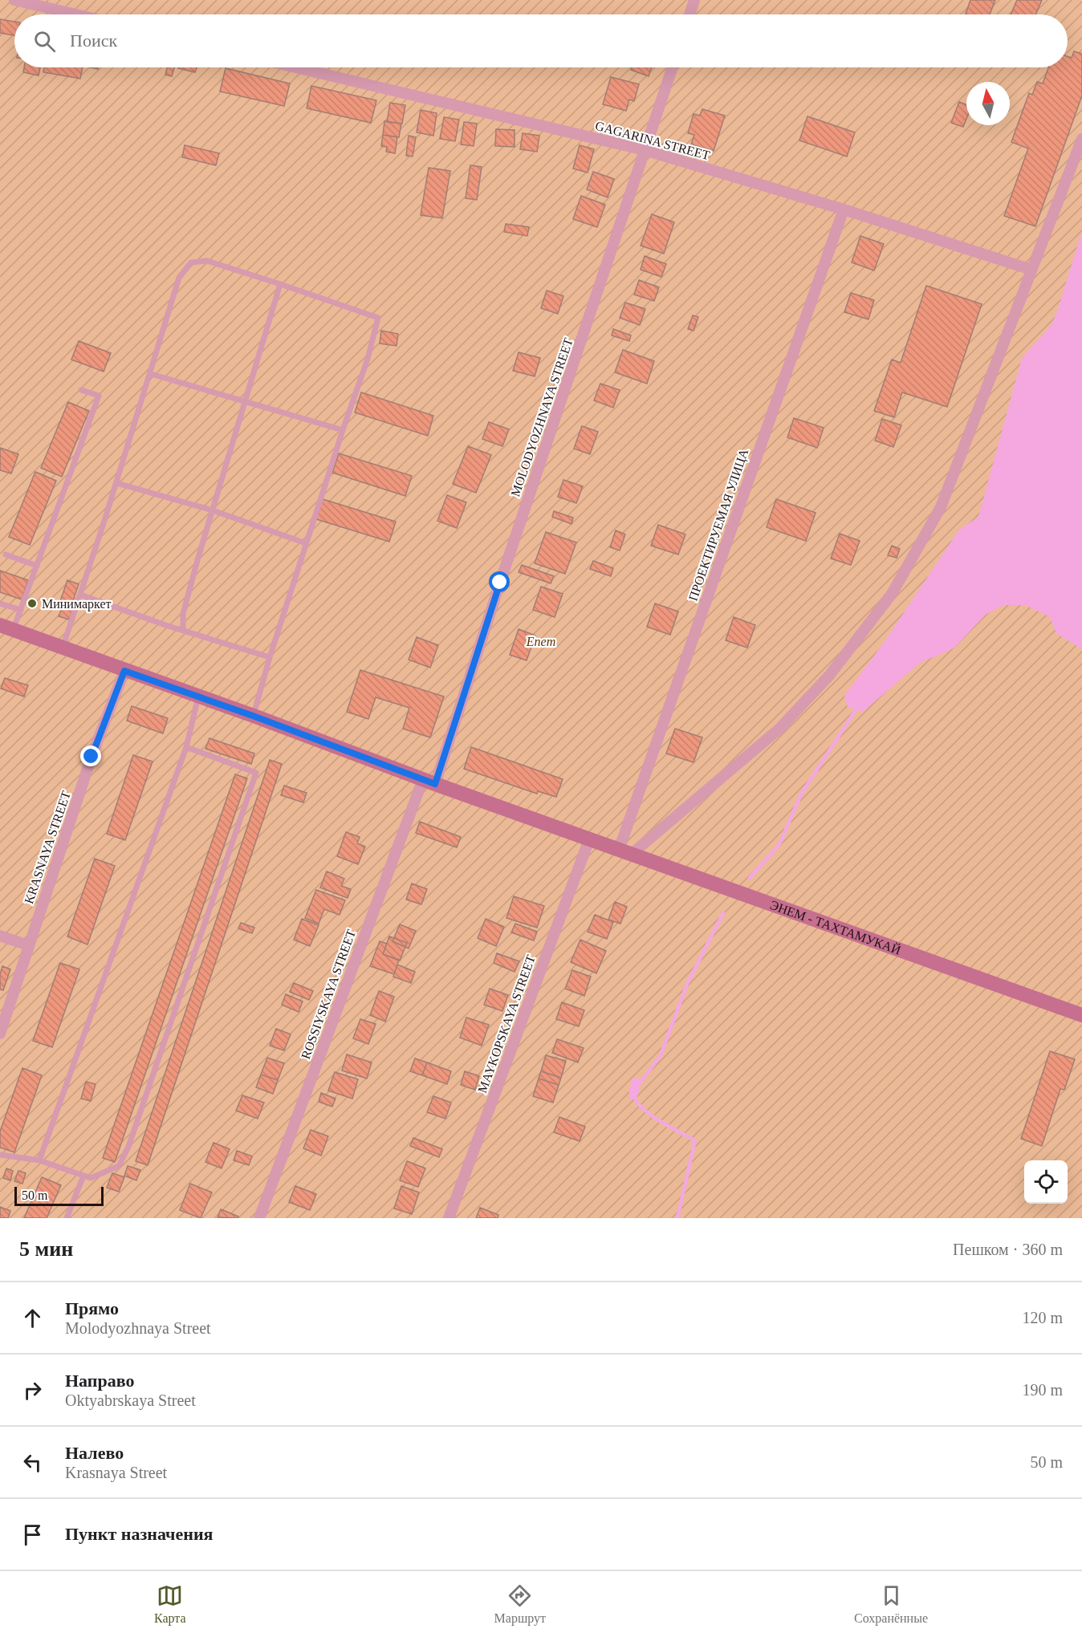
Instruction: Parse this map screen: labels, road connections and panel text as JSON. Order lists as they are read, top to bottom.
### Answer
{
  "streets": {
    "main road": ["ЭНЕМ - ТАХТАМУКАЙ"],
    "street": [
      "GAGARINA STREET",
      "MOLODYOZHNAYA STREET",
      "ПРОЕКТИРУЕМАЯ УЛИЦА",
      "KRASNAYA STREET",
      "ROSSIYSKAYA STREET",
      "MAYKOPSKAYA STREET"
    ]
  },
  "crossings": [
    ["GAGARINA STREET", "MOLODYOZHNAYA STREET"],
    ["GAGARINA STREET", "ПРОЕКТИРУЕМАЯ УЛИЦА"],
    ["MOLODYOZHNAYA STREET", "ЭНЕМ - ТАХТАМУКАЙ"],
    ["MOLODYOZHNAYA STREET", "ROSSIYSKAYA STREET"],
    ["ПРОЕКТИРУЕМАЯ УЛИЦА", "ЭНЕМ - ТАХТАМУКАЙ"],
    ["KRASNAYA STREET", "ЭНЕМ - ТАХТАМУКАЙ"],
    ["ЭНЕМ - ТАХТАМУКАЙ", "ROSSIYSKAYA STREET"],
    ["ЭНЕМ - ТАХТАМУКАЙ", "MAYKOPSKAYA STREET"]
  ],
  "parks": ["Enem"],
  "places": ["Минимаркет"],
  "scale_bar": "50 m",
  "north": "top",
  "page": {
    "search": "Поиск",
    "scale": "50 m",
    "heading": ["5 мин", "Пешком · 360 m"],
    "list": [
      ["Прямо", "Molodyozhnaya Street", "120 m"],
      ["Направо", "Oktyabrskaya Street", "190 m"],
      ["Налево", "Krasnaya Street", "50 m"],
      "Пункт назначения"
    ],
    "nav": ["Карта", "Маршрут", "Сохранённые"]
  }
}
